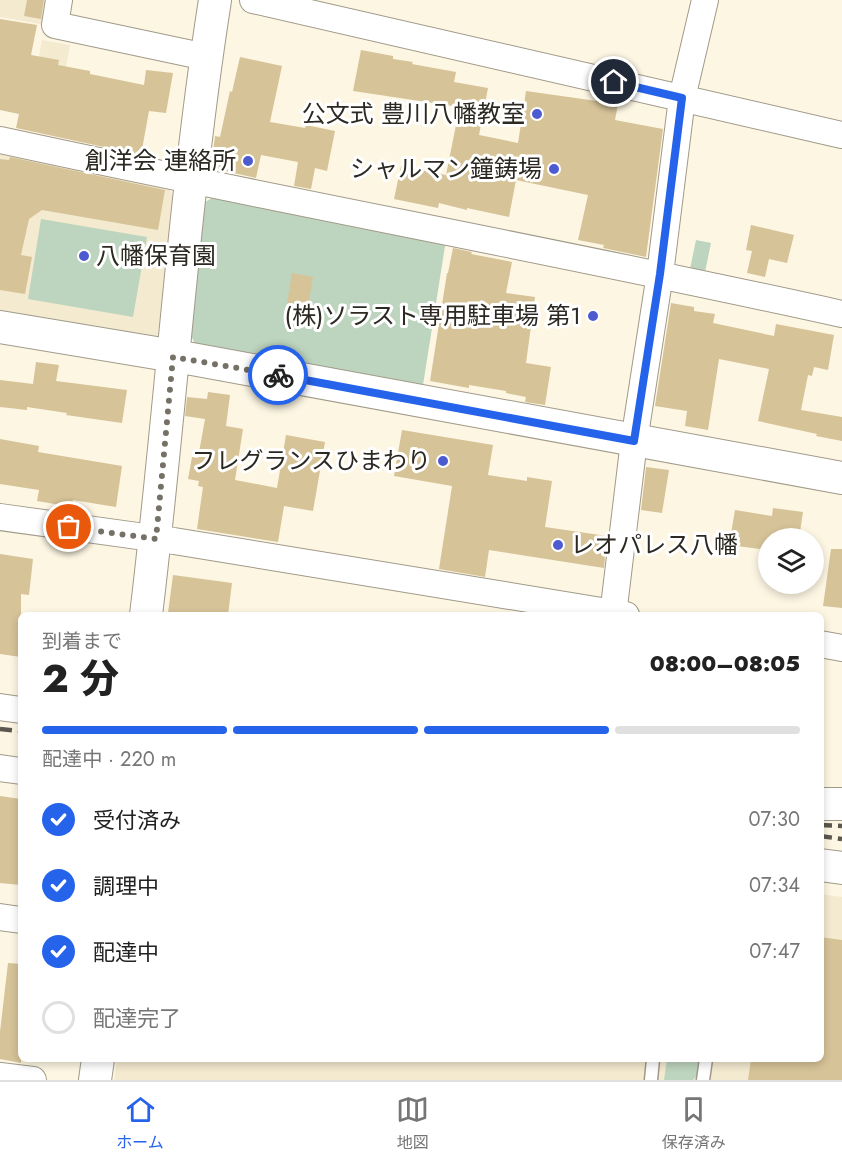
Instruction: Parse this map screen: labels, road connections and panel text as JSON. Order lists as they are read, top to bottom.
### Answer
{
  "places": [
    "公文式 豊川八幡教室",
    "創洋会 連絡所",
    "シャルマン鐘鋳場",
    "八幡保育園",
    "(株)ソラスト専用駐車場 第1",
    "フレグランスひまわり",
    "レオパレス八幡"
  ],
  "page": {
    "heading": ["2 分", "到着まで", "08:00–08:05"],
    "bar": "配達中 · 220 m",
    "list": [
      ["受付済み", "07:30"],
      ["調理中", "07:34"],
      ["配達中", "07:47"],
      "配達完了"
    ],
    "tabs": ["ホーム", "地図", "保存済み"]
  }
}
